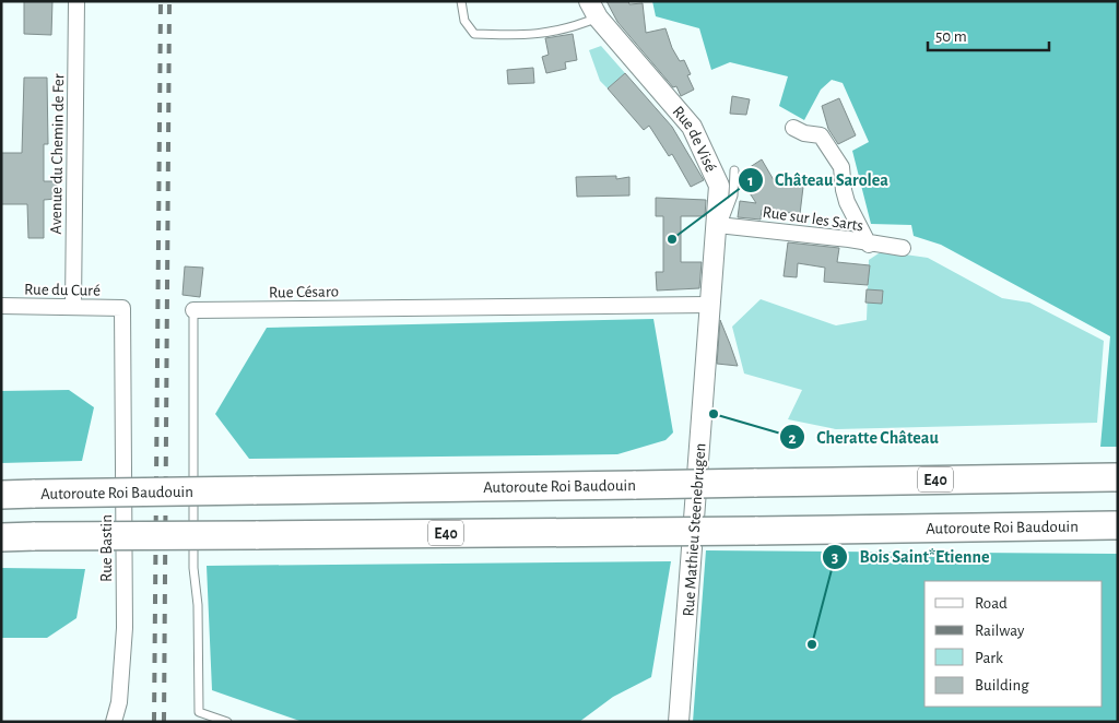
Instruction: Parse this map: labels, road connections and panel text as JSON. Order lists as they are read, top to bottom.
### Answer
{
  "streets": {
    "highway": ["E40", "Autoroute Roi Baudouin"],
    "street": [
      "Rue de Visé",
      "Avenue du Chemin de Fer",
      "Rue sur les Sarts",
      "Rue du Curé",
      "Rue Césaro",
      "Rue Mathieu Steenebrugen",
      "Rue Bastin"
    ]
  },
  "crossings": [
    ["Rue de Visé", "Rue sur les Sarts"],
    ["Rue de Visé", "Rue Césaro"],
    ["Rue de Visé", "Rue Mathieu Steenebrugen"],
    ["Avenue du Chemin de Fer", "Rue du Curé"],
    ["Rue du Curé", "Rue Bastin"],
    ["Rue Césaro", "Rue Mathieu Steenebrugen"]
  ],
  "places": ["Château Sarolea", "Cheratte Château", "Bois Saint*Etienne"],
  "legend": [
    "Road",
    "Railway",
    "Park",
    "Building"
  ],
  "scale_bar": "50 m"
}
